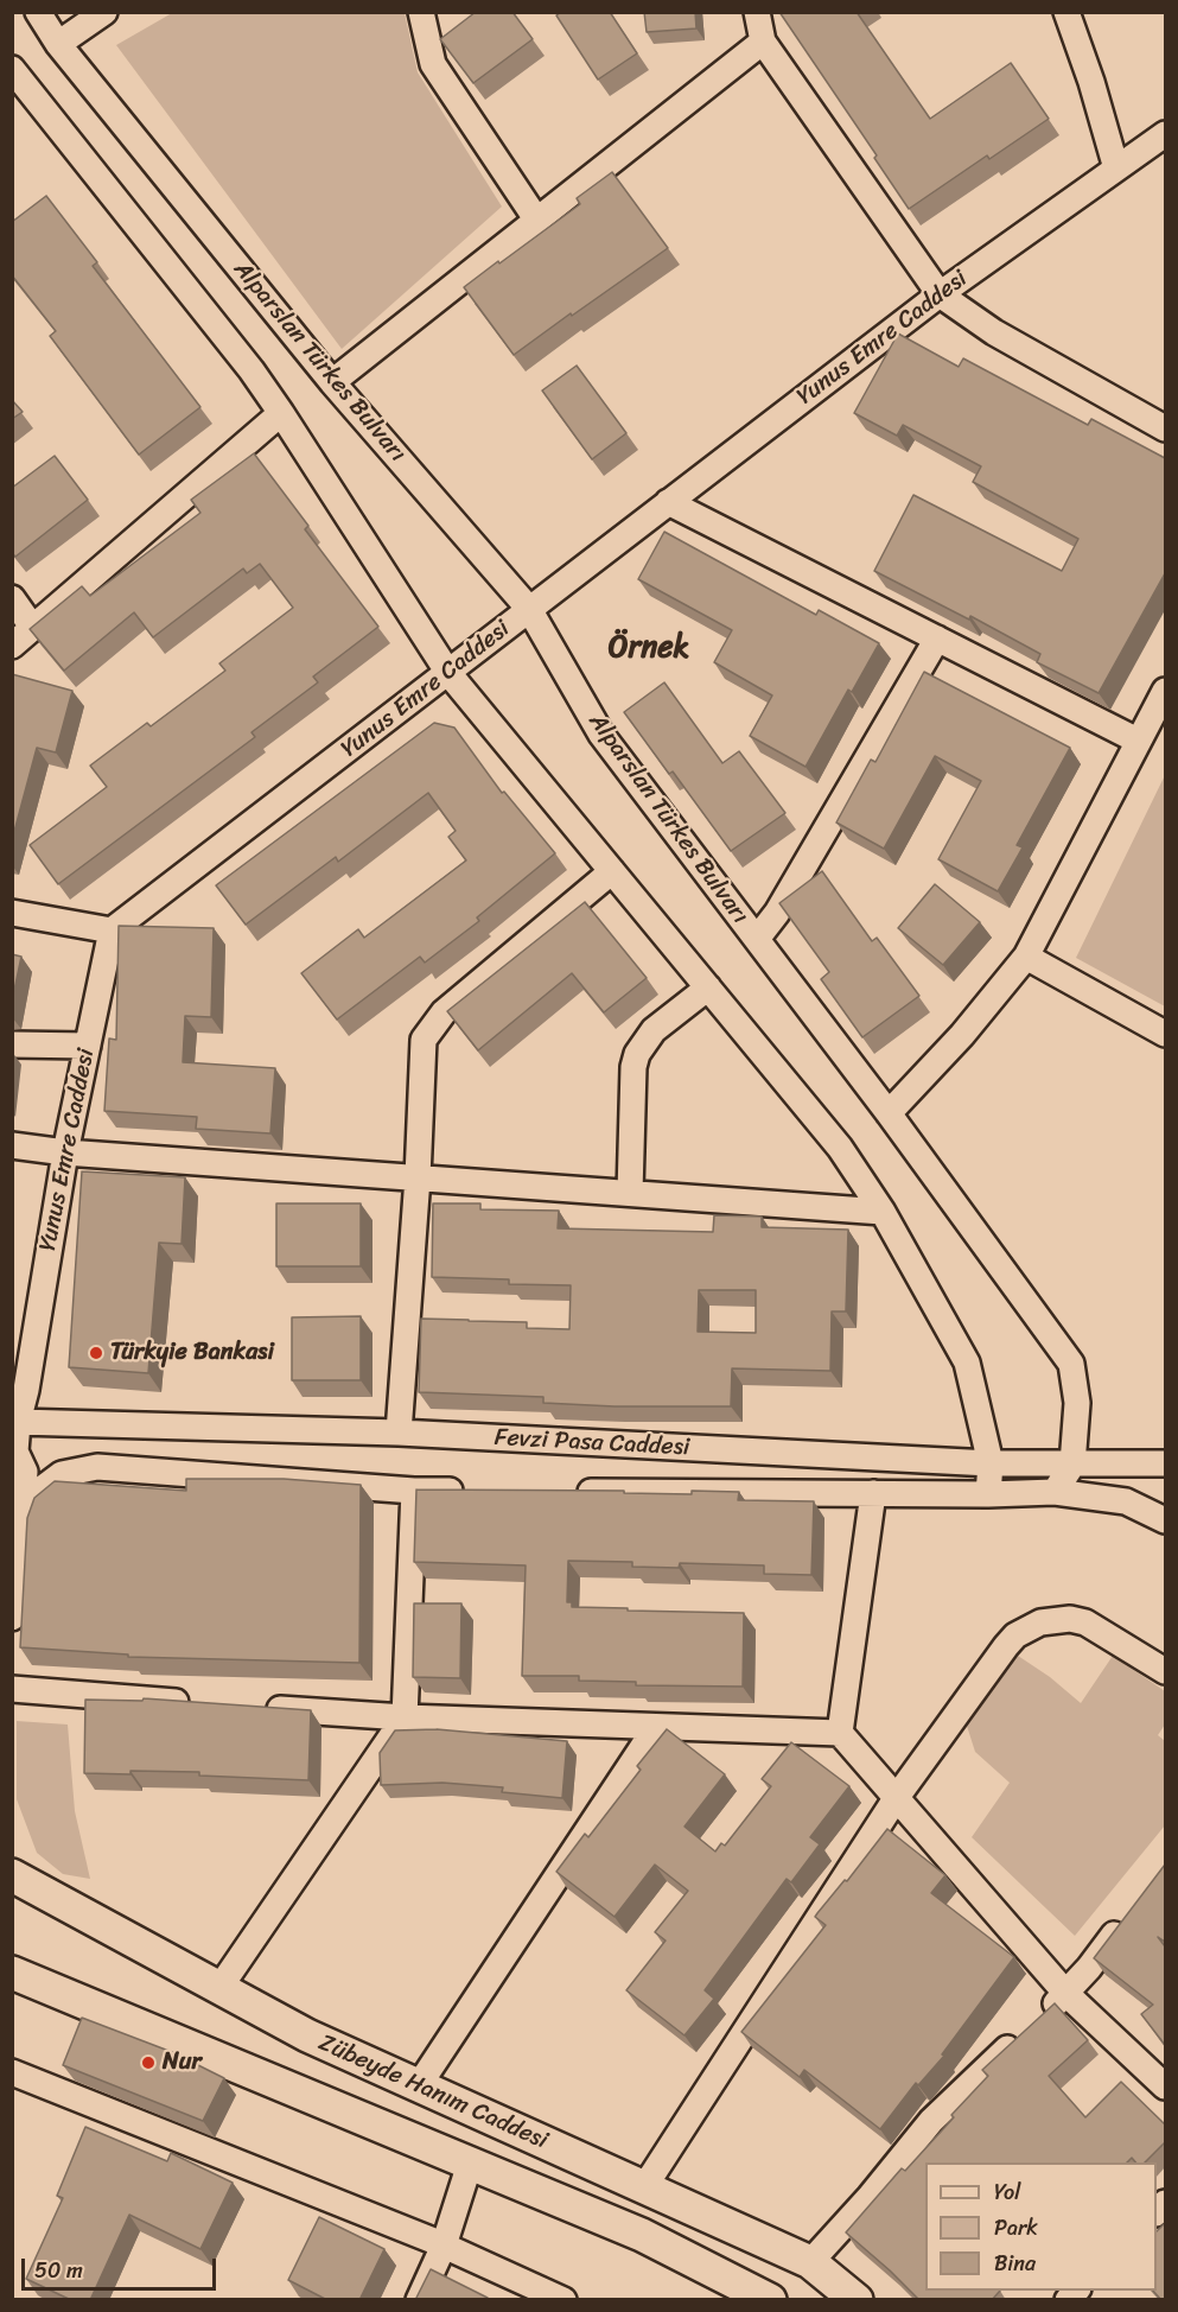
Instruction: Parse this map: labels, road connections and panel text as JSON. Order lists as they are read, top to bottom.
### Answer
{
  "streets": {
    "main road": ["Zübeyde Hanım Caddesi"],
    "street": ["Yunus Emre Caddesi", "Alparslan Türkes Bulvarı", "Fevzi Pasa Caddesi"]
  },
  "crossings": [
    ["Yunus Emre Caddesi", "Alparslan Türkes Bulvarı"],
    ["Yunus Emre Caddesi", "Fevzi Pasa Caddesi"],
    ["Alparslan Türkes Bulvarı", "Fevzi Pasa Caddesi"]
  ],
  "districts": ["Örnek"],
  "places": ["Türkyie Bankasi", "Nur"],
  "legend": ["Yol", "Park", "Bina"],
  "scale_bar": "50 m"
}
